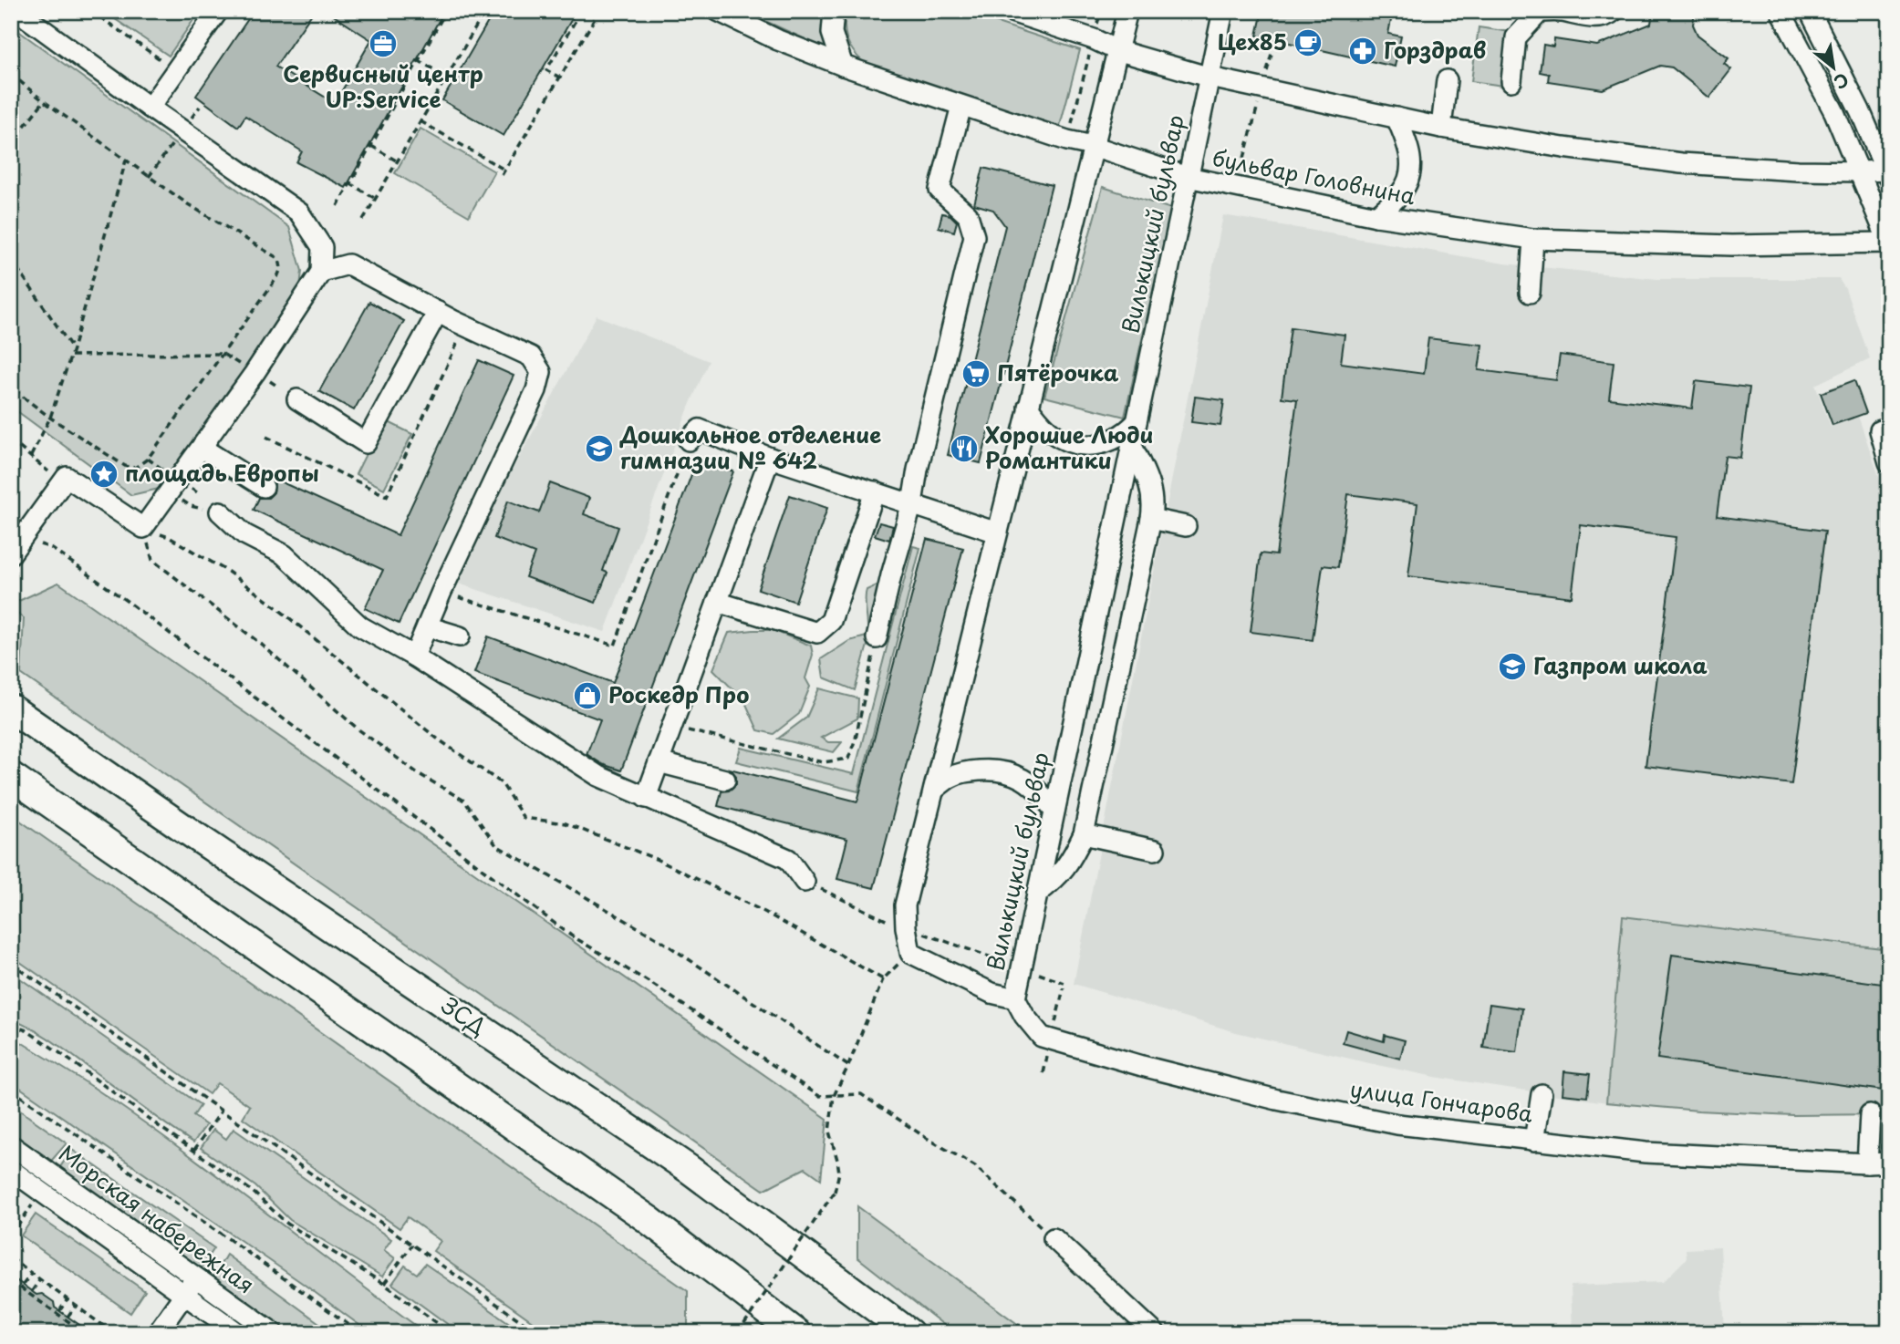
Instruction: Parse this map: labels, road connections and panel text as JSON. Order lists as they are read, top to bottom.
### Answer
{
  "streets": {
    "highway": ["ЗСД"],
    "street": [
      "бульвар Головнина",
      "Вилькицкий бульвар",
      "улица Гончарова",
      "Морская набережная"
    ]
  },
  "crossings": [
    ["бульвар Головнина", "Вилькицкий бульвар"],
    ["Вилькицкий бульвар", "улица Гончарова"]
  ],
  "places": {
    "cafe": ["Цех85"],
    "office": ["Сервисный центр UP:Service"],
    "pharmacy": ["Горздрав"],
    "supermarket": ["Пятёрочка"],
    "school or university": ["Дошкольное отделение гимназии № 642", "Газпром школа"],
    "restaurant": ["Хорошие Люди Романтики"],
    "place": ["площадь Европы"],
    "shop": ["Роскедр Про"]
  },
  "north": "bottom right"
}
